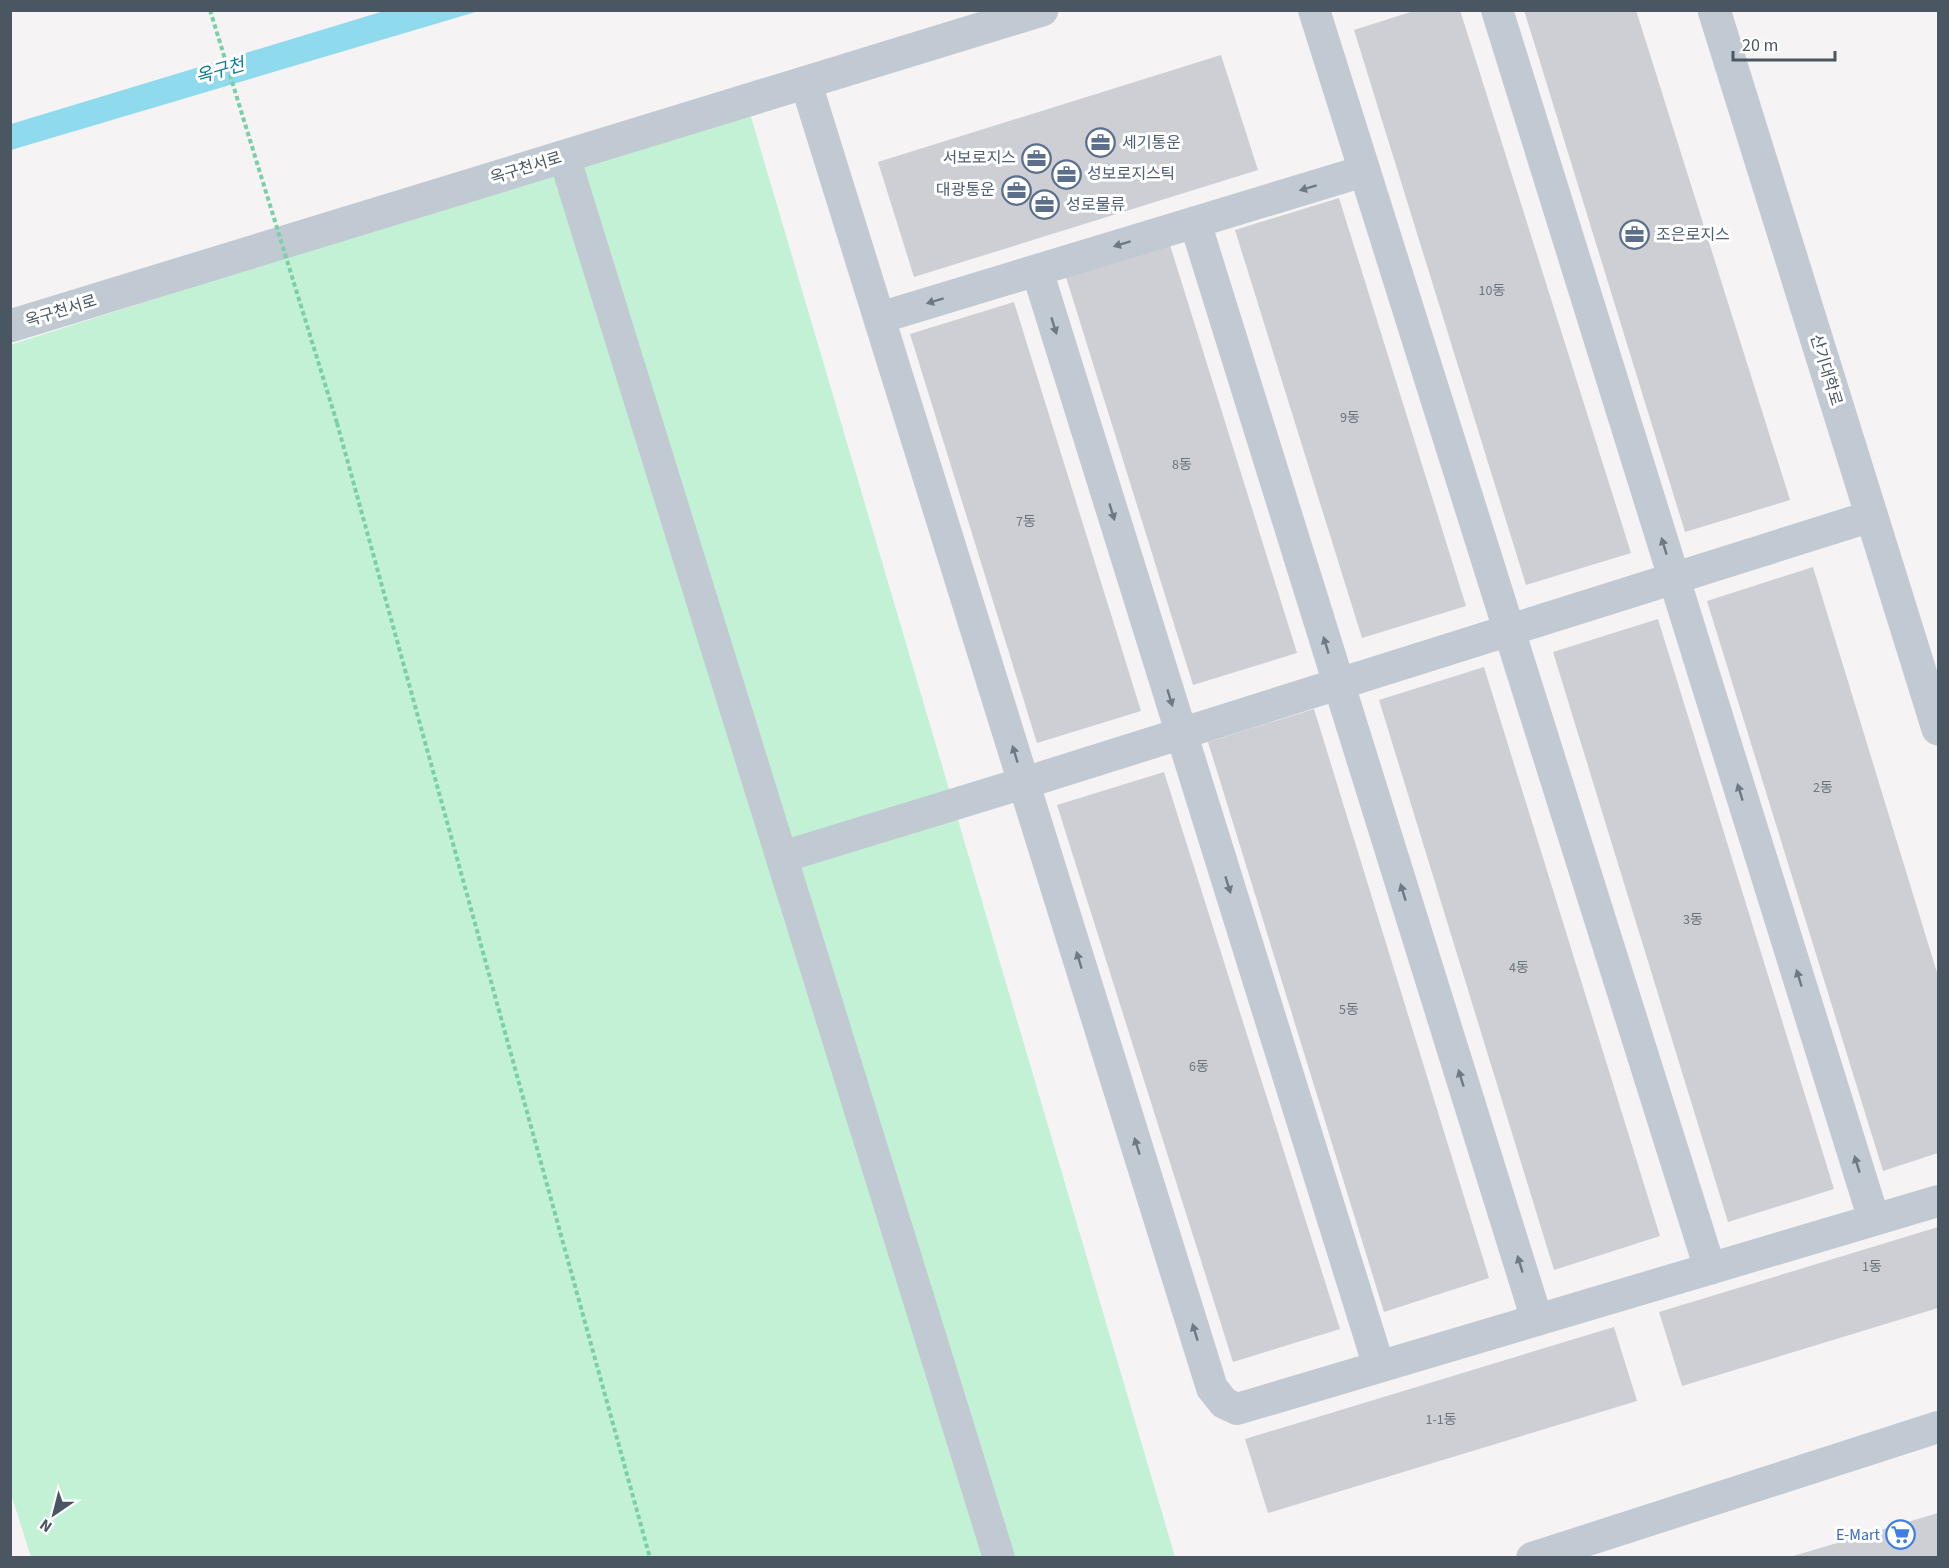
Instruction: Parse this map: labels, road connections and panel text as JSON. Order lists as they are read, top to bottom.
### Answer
{
  "streets": {
    "street": ["옥구천서로", "산기대학로"]
  },
  "water": ["옥구천"],
  "places": {
    "office": [
      "세기통운",
      "서보로지스",
      "성보로지스틱",
      "대광통운",
      "성로물류",
      "조은로지스"
    ],
    "supermarket": ["E-Mart"]
  },
  "house_numbers": [
    "10동",
    "9동",
    "8동",
    "7동",
    "2동",
    "3동",
    "4동",
    "5동",
    "6동",
    "1동",
    "1-1동"
  ],
  "scale_bar": "20 m",
  "north": "bottom left"
}
